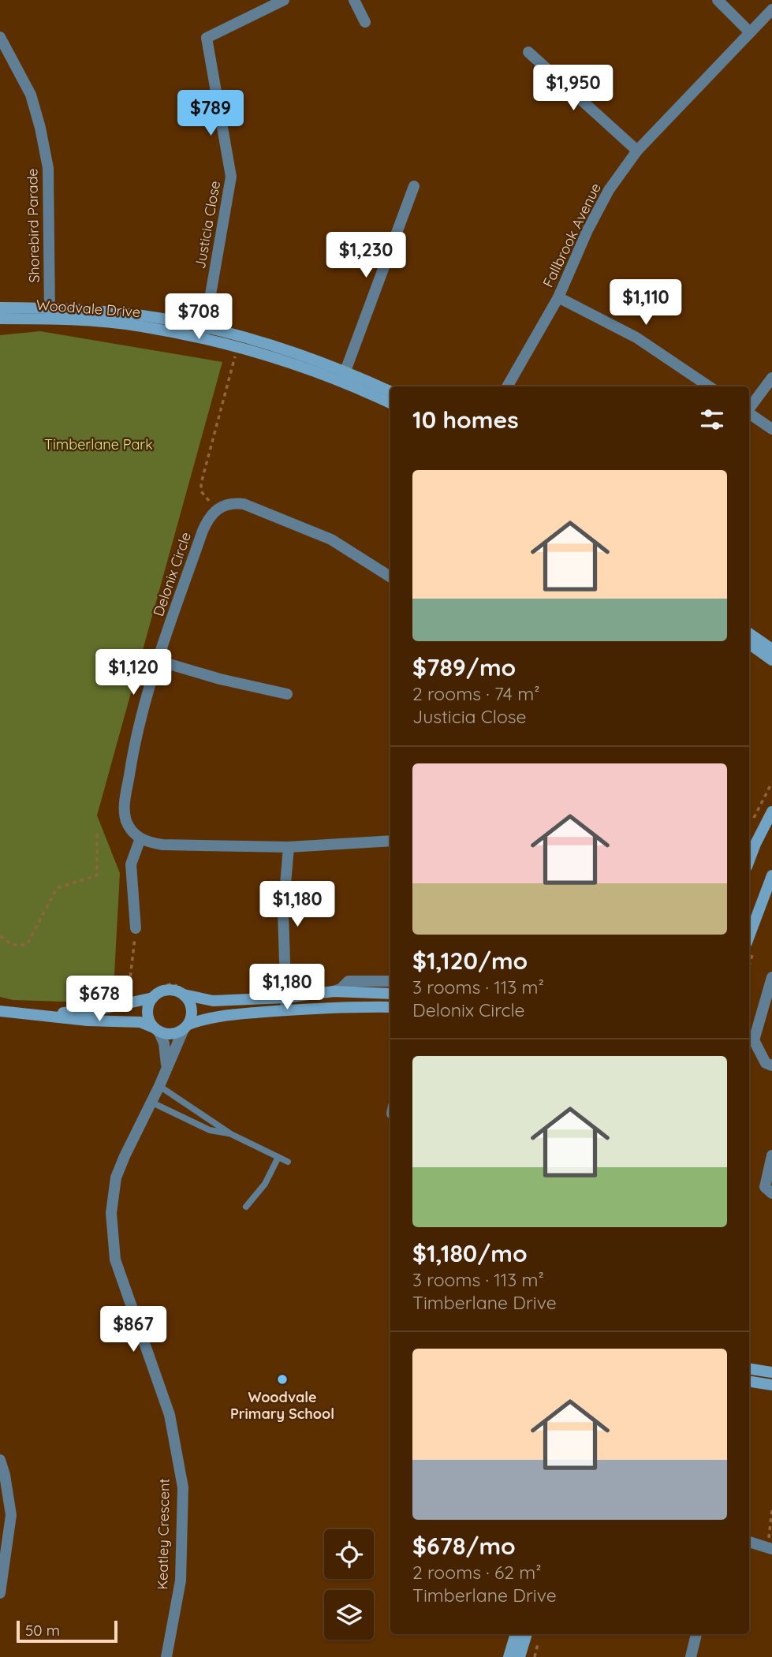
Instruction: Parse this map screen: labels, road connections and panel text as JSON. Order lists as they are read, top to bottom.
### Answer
{
  "streets": {
    "street": [
      "Justicia Close",
      "Shorebird Parade",
      "Fallbrook Avenue",
      "Woodvale Drive",
      "Delonix Circle",
      "Keatley Crescent"
    ]
  },
  "crossings": [
    ["Justicia Close", "Woodvale Drive"],
    ["Shorebird Parade", "Woodvale Drive"]
  ],
  "parks": ["Timberlane Park"],
  "places": ["Woodvale Primary School"],
  "scale_bar": "50 m",
  "page": {
    "price": [
      "$1,950",
      "$789",
      "$1,230",
      "$1,110",
      "$708",
      "$1,120",
      "$1,180",
      "$1,180",
      "$678",
      "$867"
    ],
    "heading": "10 homes",
    "list": [
      {
        "name": "$789/mo",
        "note": "2 rooms · 74 m² · Justicia Close"
      },
      {
        "name": "$1,120/mo",
        "note": "3 rooms · 113 m² · Delonix Circle"
      },
      {
        "name": "$1,180/mo",
        "note": "3 rooms · 113 m² · Timberlane Drive"
      },
      {
        "name": "$678/mo",
        "note": "2 rooms · 62 m² · Timberlane Drive"
      }
    ],
    "scale": "50 m"
  }
}
